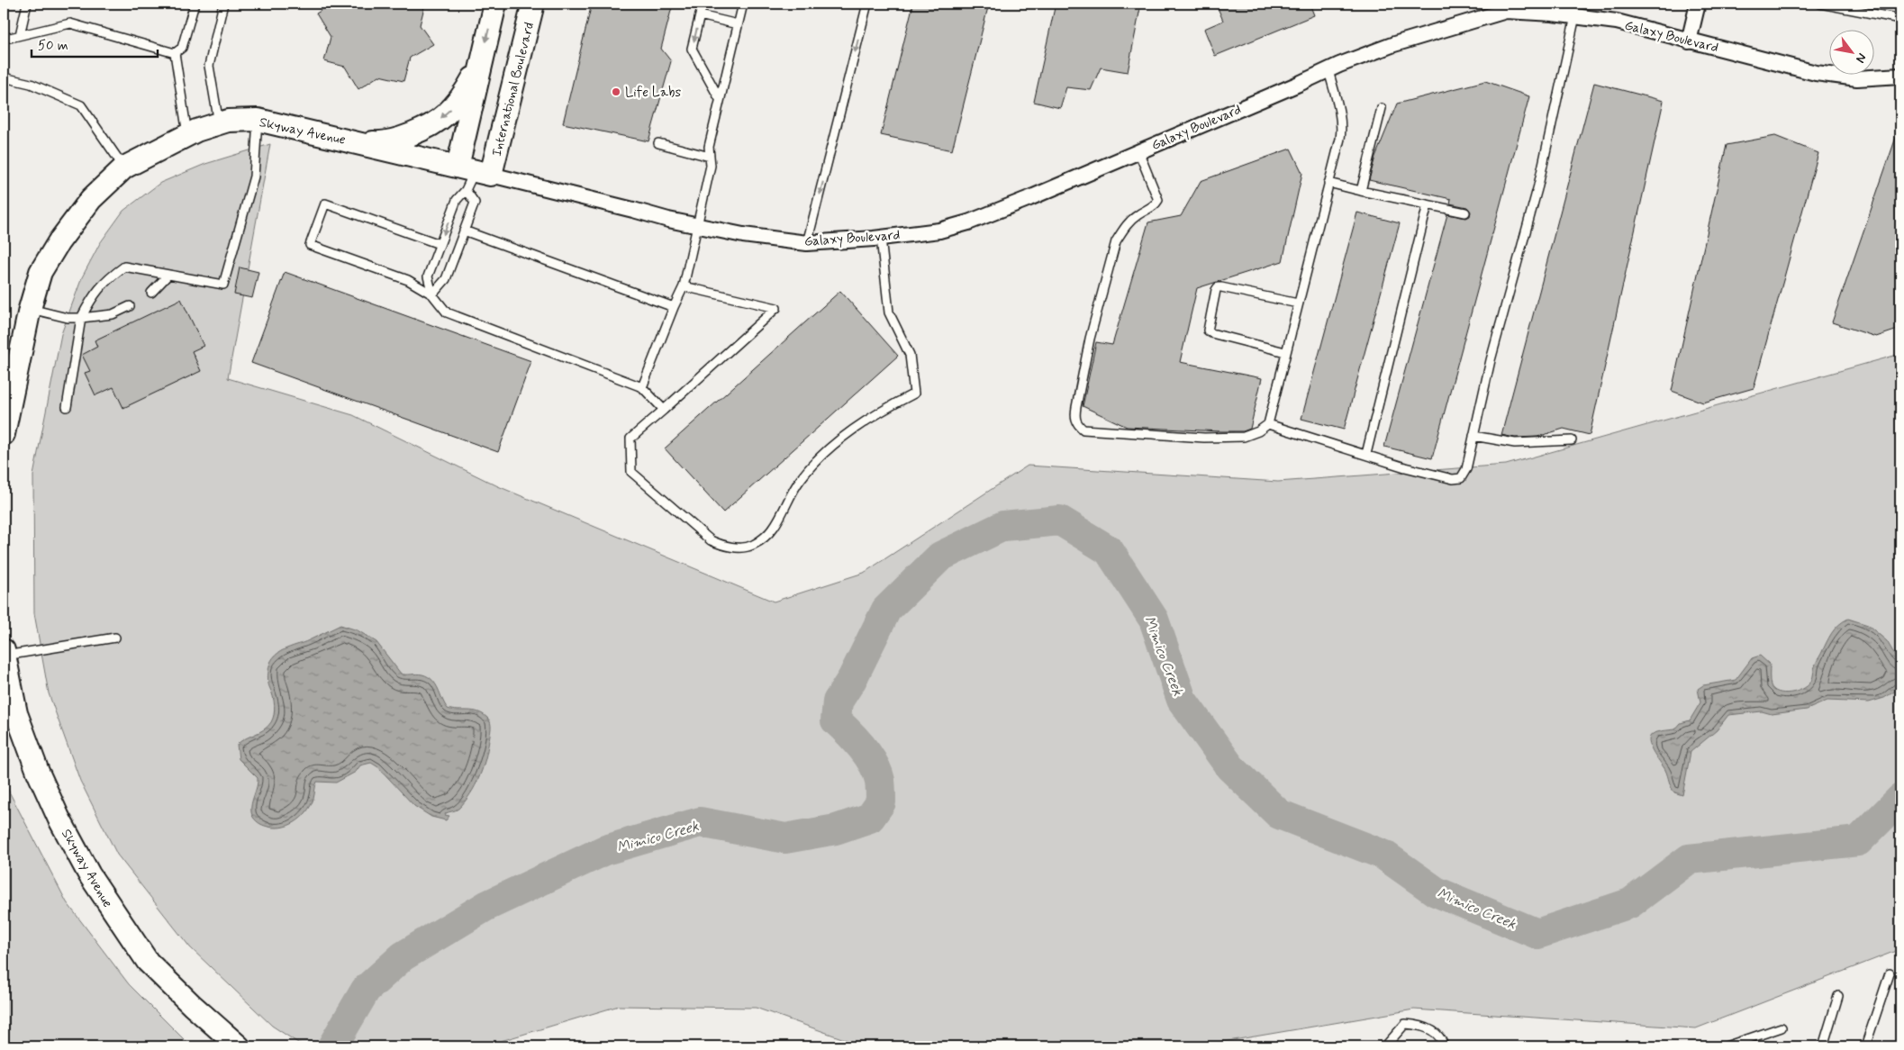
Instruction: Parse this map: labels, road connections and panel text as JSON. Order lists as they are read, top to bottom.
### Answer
{
  "streets": {
    "street": ["Galaxy Boulevard", "International Boulevard", "Skyway Avenue"]
  },
  "crossings": [
    ["Galaxy Boulevard", "International Boulevard"],
    ["Galaxy Boulevard", "Skyway Avenue"],
    ["International Boulevard", "Skyway Avenue"]
  ],
  "water": ["Mimico Creek"],
  "places": ["Life Labs"],
  "scale_bar": "50 m",
  "north": "bottom right"
}
